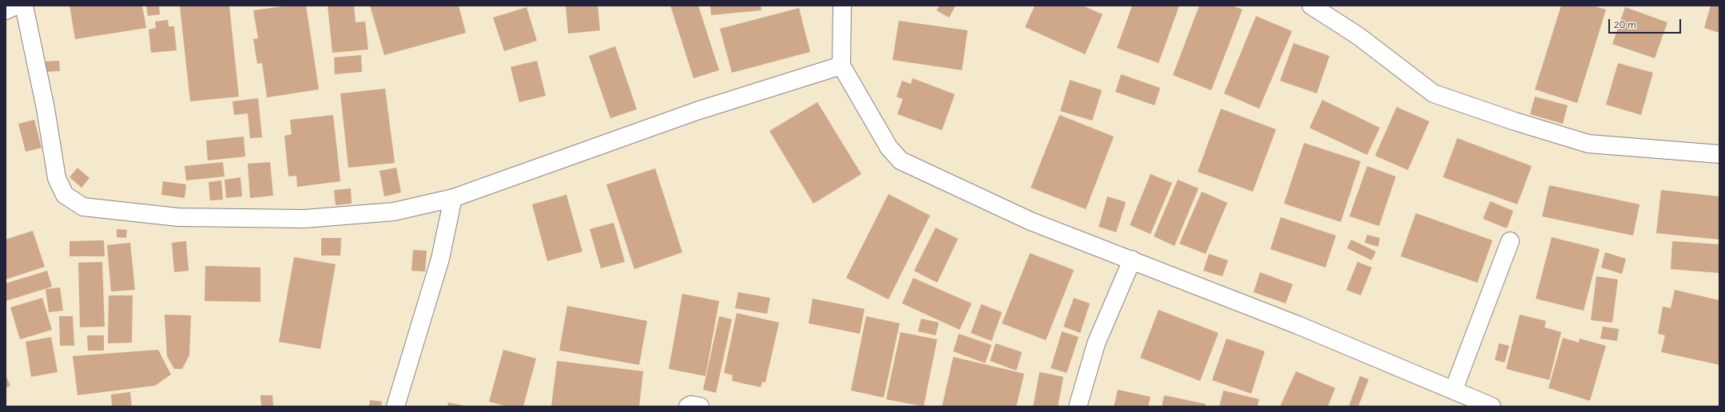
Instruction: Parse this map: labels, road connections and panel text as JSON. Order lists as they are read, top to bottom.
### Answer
{
  "scale_bar": "20 m"
}
